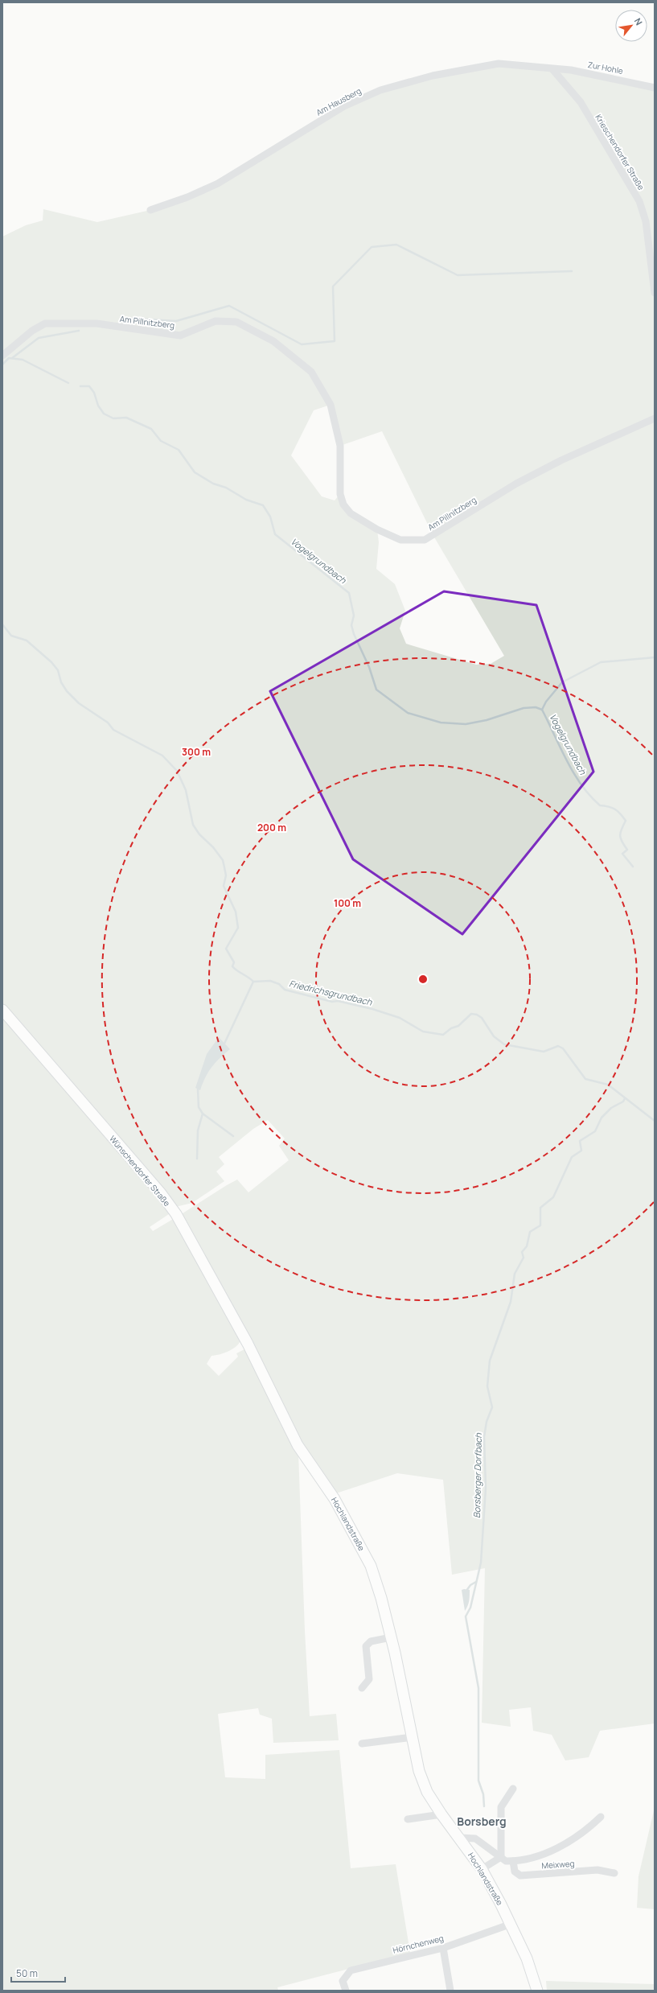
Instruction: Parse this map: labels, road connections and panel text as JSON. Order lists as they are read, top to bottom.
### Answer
{
  "streets": {
    "street": [
      "Zur Hohle",
      "Am Hausberg",
      "Krieschendorfer Straße",
      "Am Pillnitzberg",
      "Wünschendorfer Straße",
      "Hochlandstraße",
      "Meixweg",
      "Hörnchenweg"
    ]
  },
  "crossings": [
    ["Zur Hohle", "Am Hausberg"],
    ["Zur Hohle", "Krieschendorfer Straße"],
    ["Am Hausberg", "Krieschendorfer Straße"],
    ["Wünschendorfer Straße", "Hochlandstraße"],
    ["Hochlandstraße", "Meixweg"],
    ["Hochlandstraße", "Hörnchenweg"]
  ],
  "districts": ["Borsberg"],
  "water": ["Vogelgrundbach", "Friedrichsgrundbach", "Borsberger Dorfbach"],
  "scale_bar": "50 m",
  "north": "top right",
  "rings": ["300 m", "200 m", "100 m"]
}
